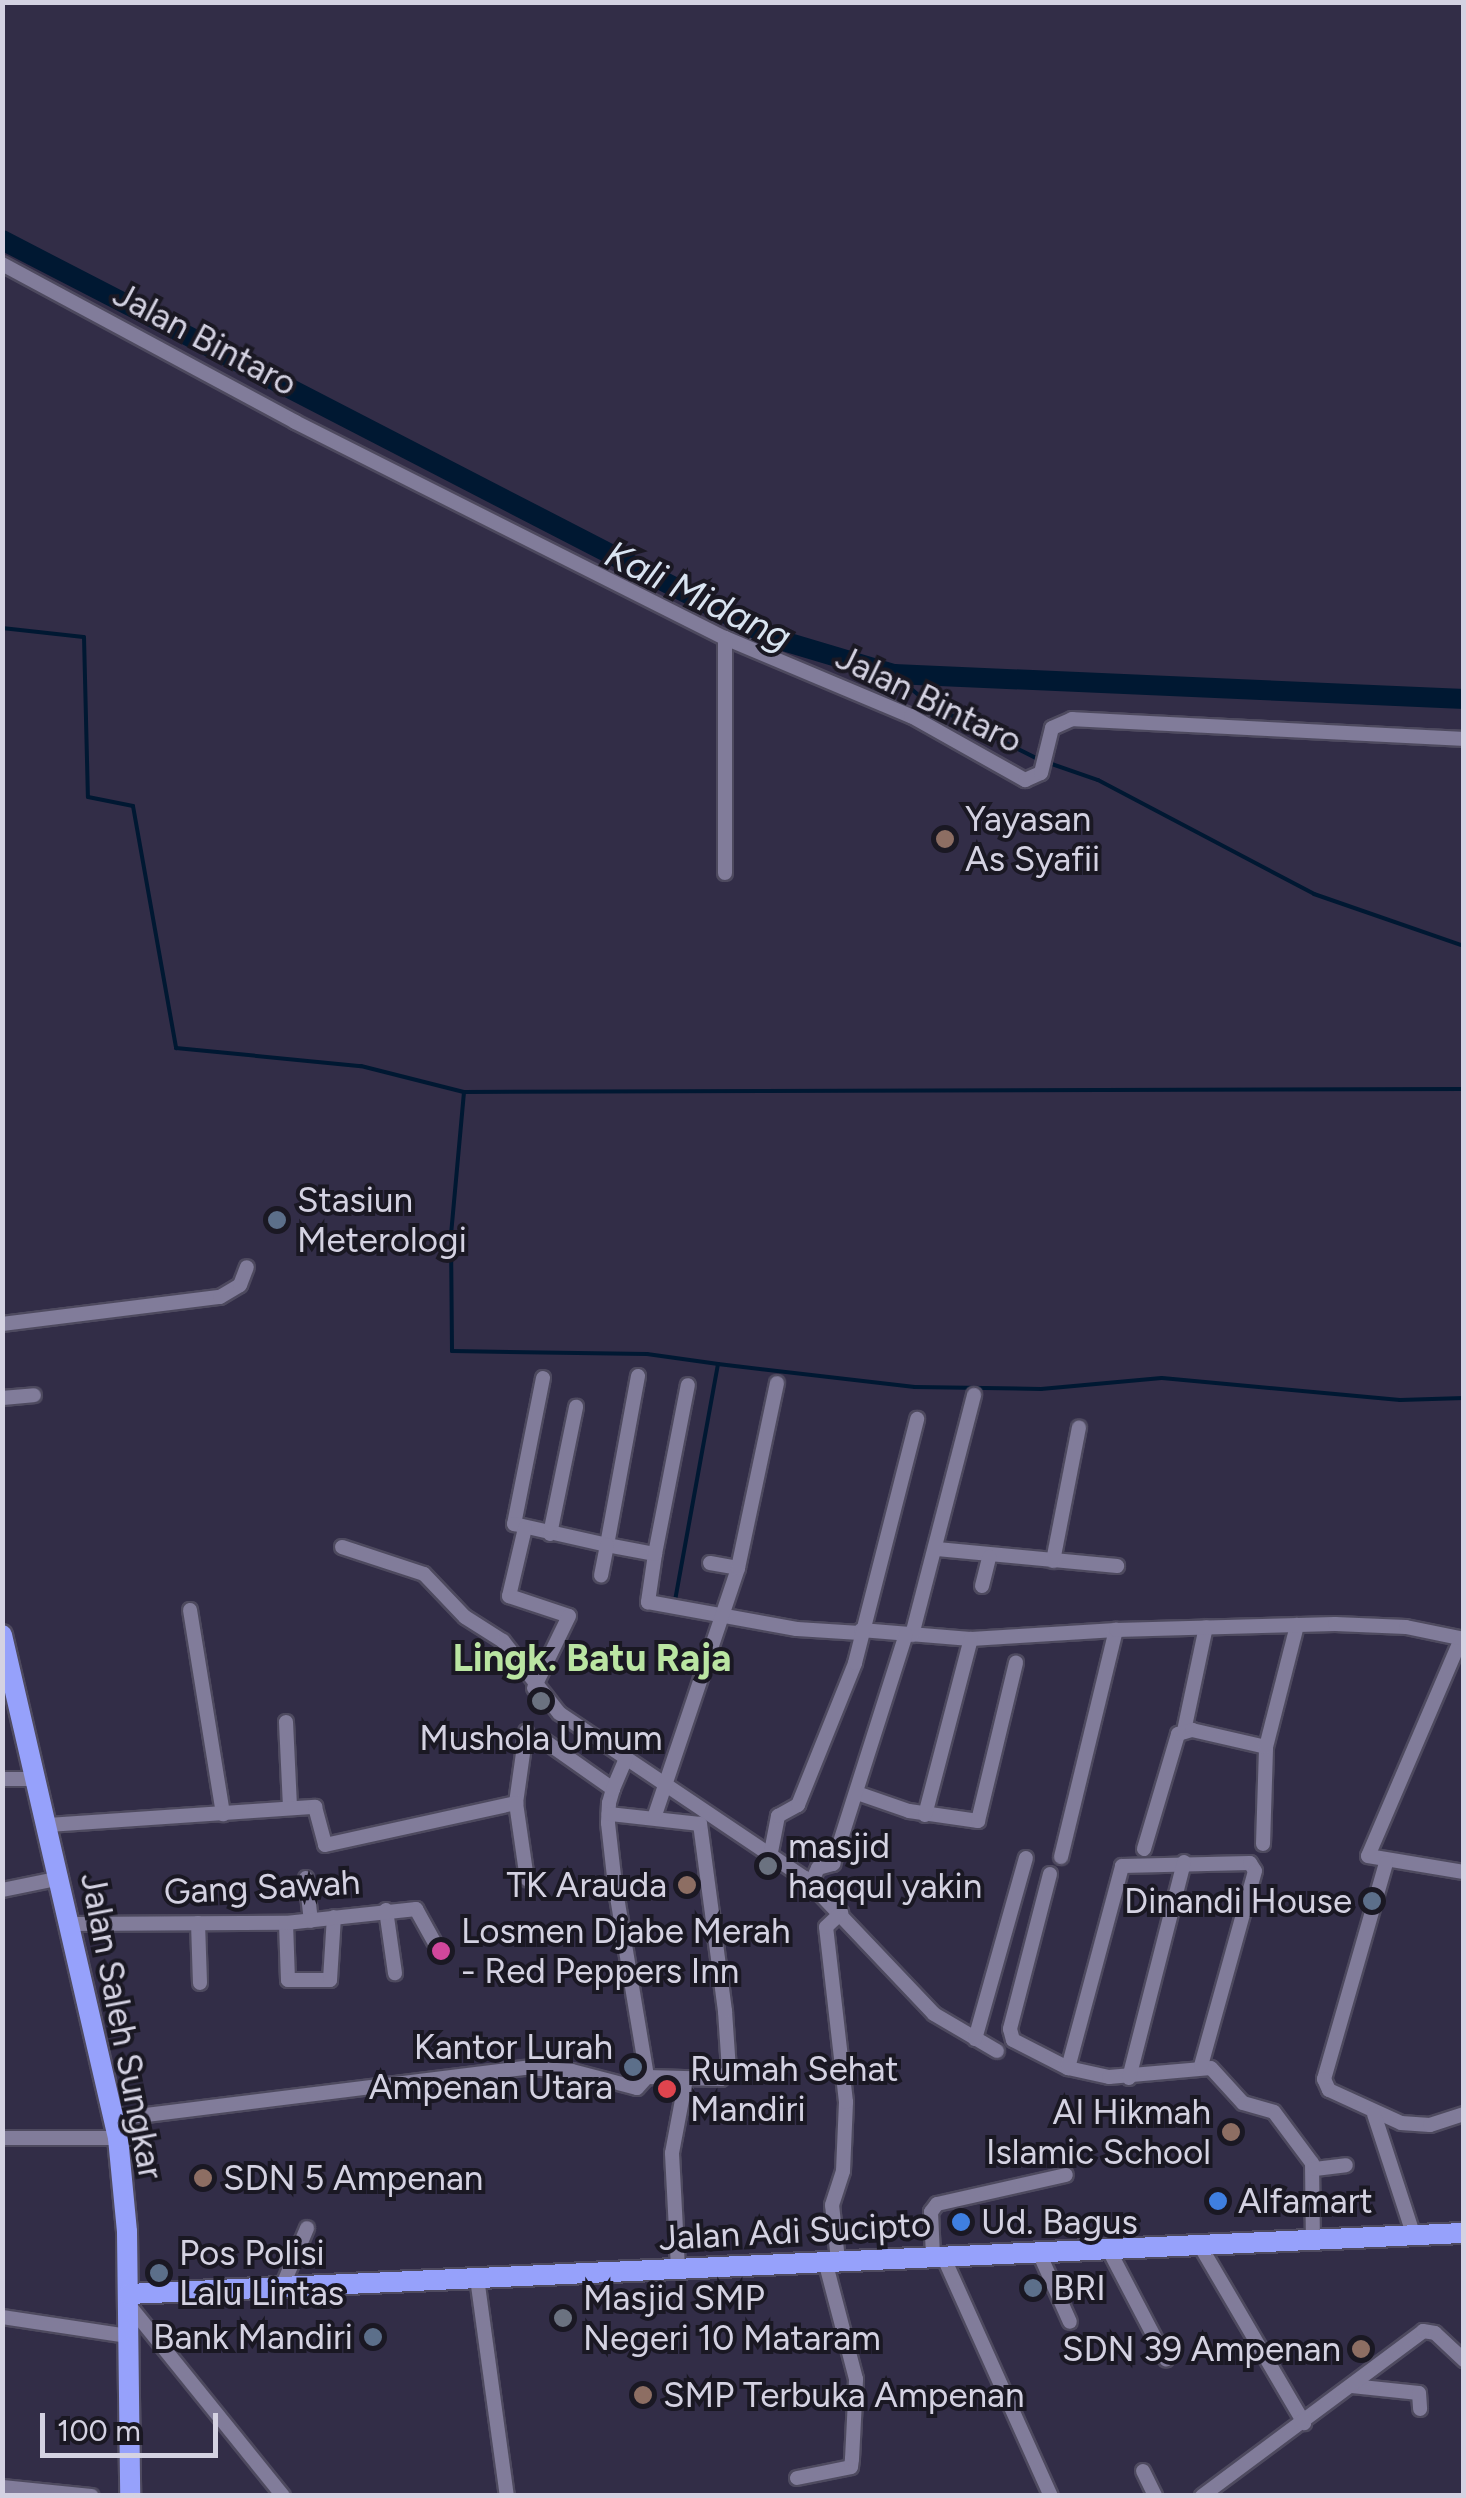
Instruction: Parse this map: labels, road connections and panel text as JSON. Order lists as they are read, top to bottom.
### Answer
{
  "streets": {
    "highway": ["Jalan Saleh Sungkar", "Jalan Adi Sucipto"],
    "street": ["Jalan Bintaro", "Gang Sawah"]
  },
  "crossings": [
    ["Gang Sawah", "Jalan Saleh Sungkar"],
    ["Jalan Saleh Sungkar", "Jalan Adi Sucipto"]
  ],
  "districts": ["Lingk. Batu Raja"],
  "water": ["Kali Midang"],
  "places": [
    "Yayasan As Syafii",
    "Stasiun Meterologi",
    "Mushola Umum",
    "masjid haqqul yakin",
    "TK Arauda",
    "Dinandi House",
    "Losmen Djabe Merah - Red Peppers Inn",
    "Kantor Lurah Ampenan Utara",
    "Rumah Sehat Mandiri",
    "Al Hikmah Islamic School",
    "SDN 5 Ampenan",
    "Alfamart",
    "Ud. Bagus",
    "Pos Polisi Lalu Lintas",
    "BRI",
    "Masjid SMP Negeri 10 Mataram",
    "Bank Mandiri",
    "SDN 39 Ampenan",
    "SMP Terbuka Ampenan"
  ],
  "scale_bar": "100 m"
}
